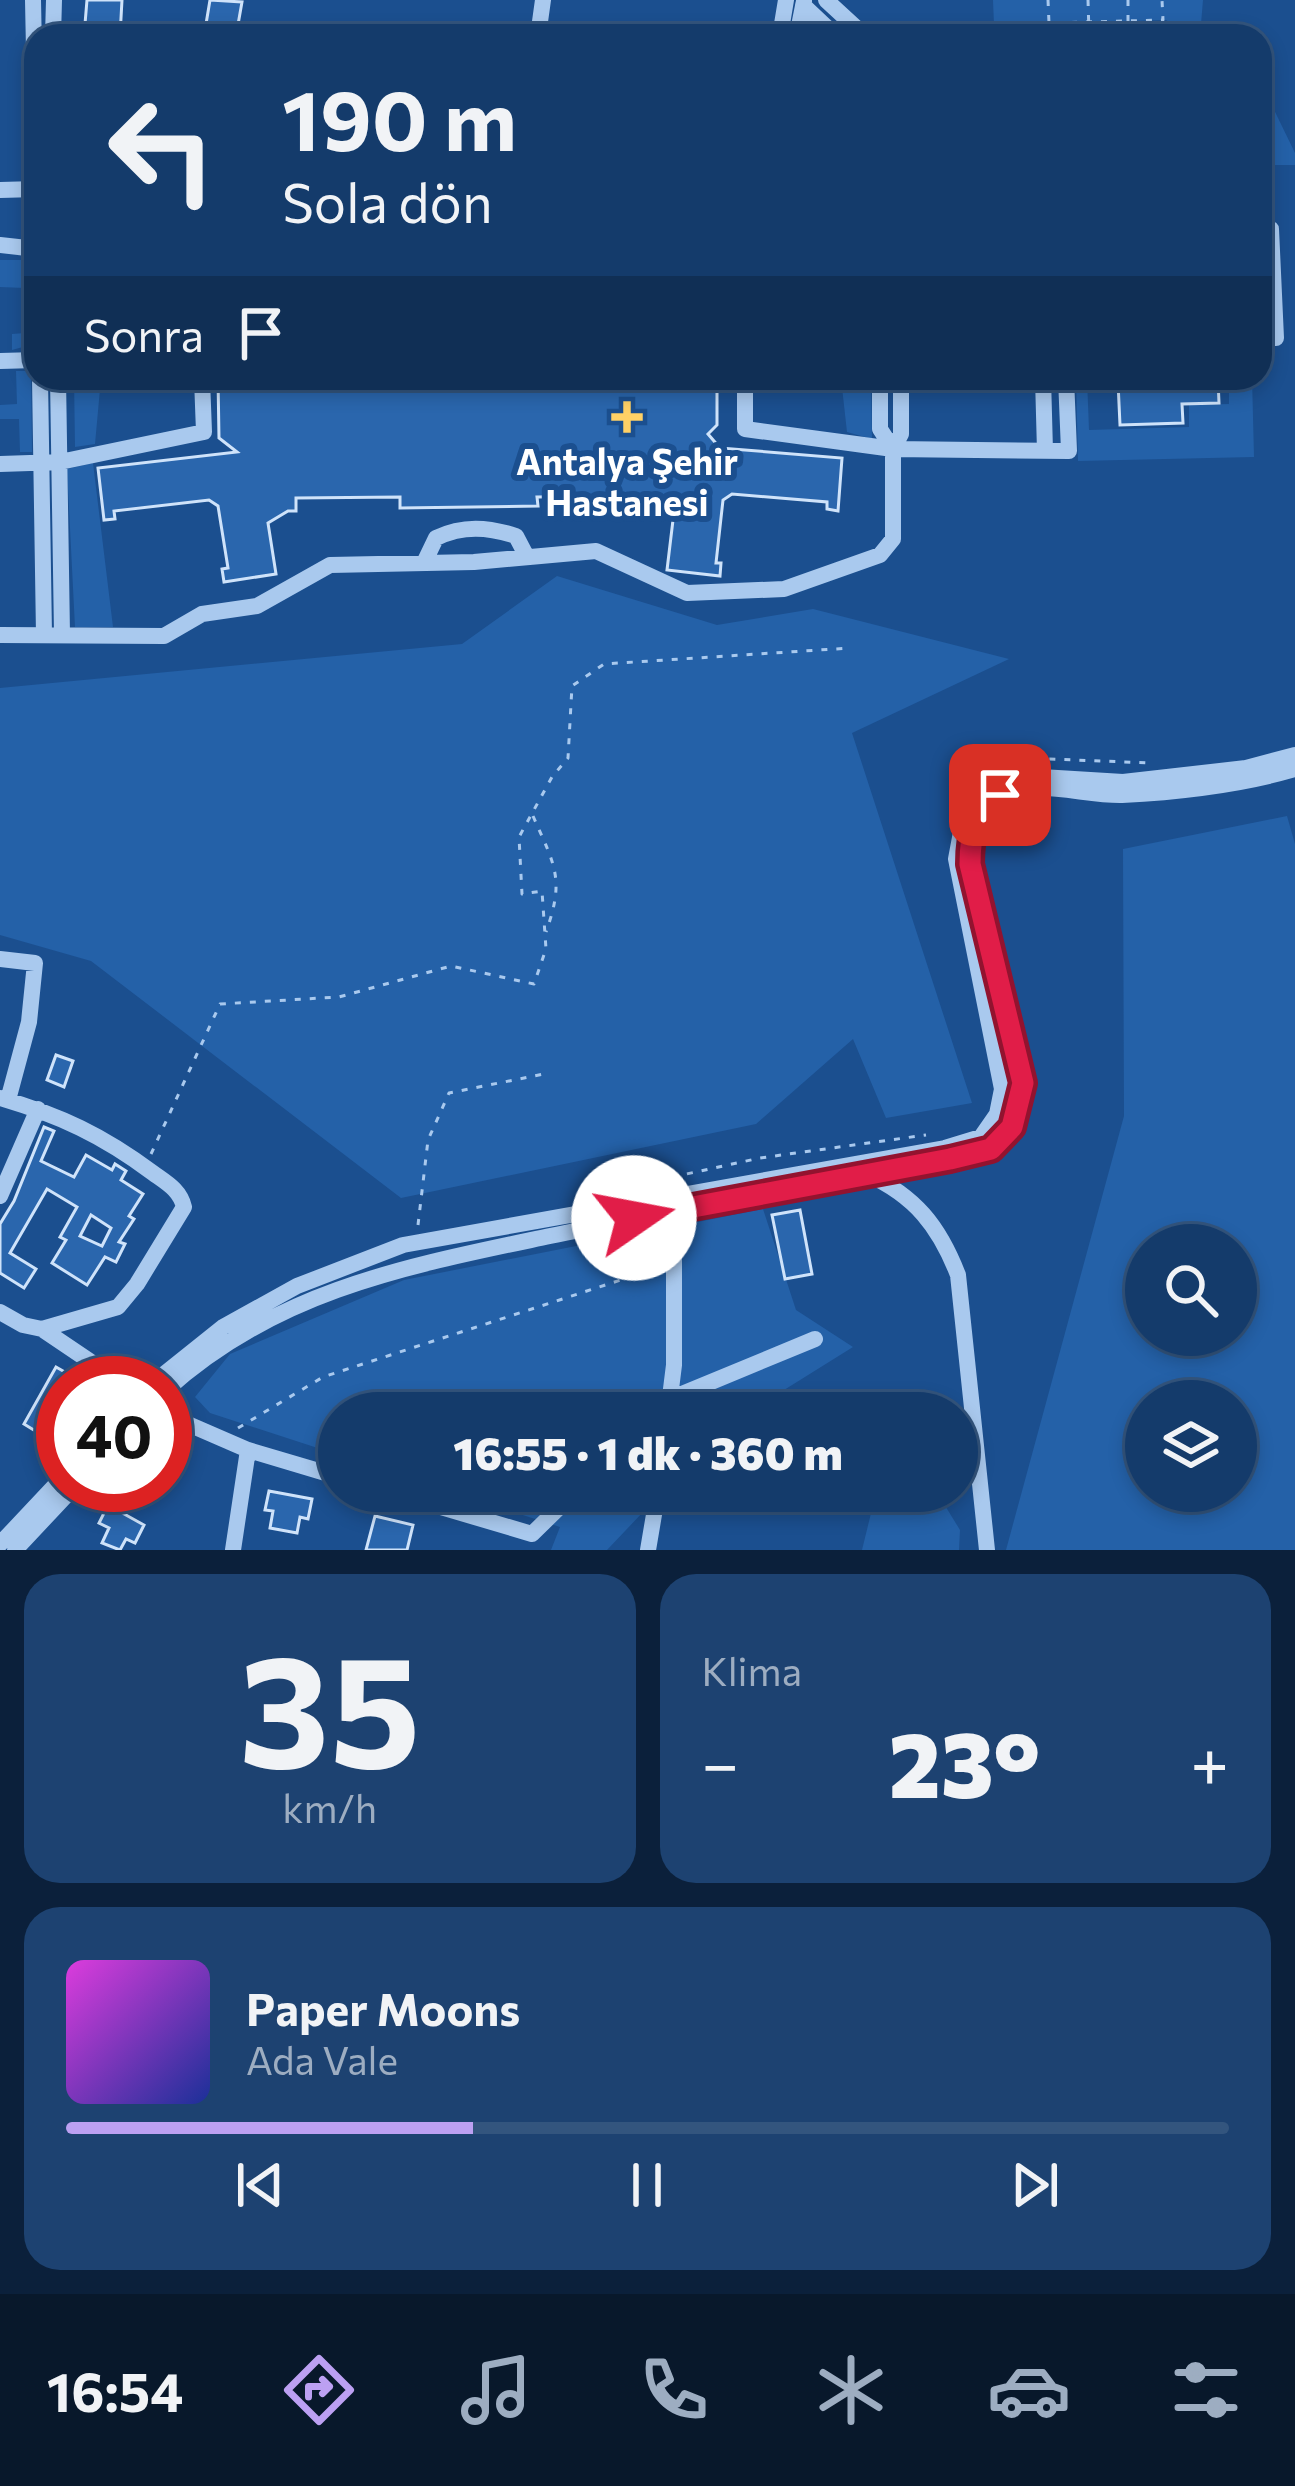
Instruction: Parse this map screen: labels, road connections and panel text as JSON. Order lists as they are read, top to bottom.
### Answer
{
  "places": {
    "health": ["Antalya Şehir Hastanesi"]
  },
  "page": {
    "turn": ["190 m", "Sola dön"],
    "then": "Sonra",
    "limit": "40",
    "trip": "16:55 · 1 dk · 360 m",
    "tile": [
      ["35", "km/h"],
      "Klima"
    ],
    "heat": ["−", "23°", "+"],
    "song": ["Paper Moons", "Ada Vale"],
    "tabs": "16:54"
  }
}
